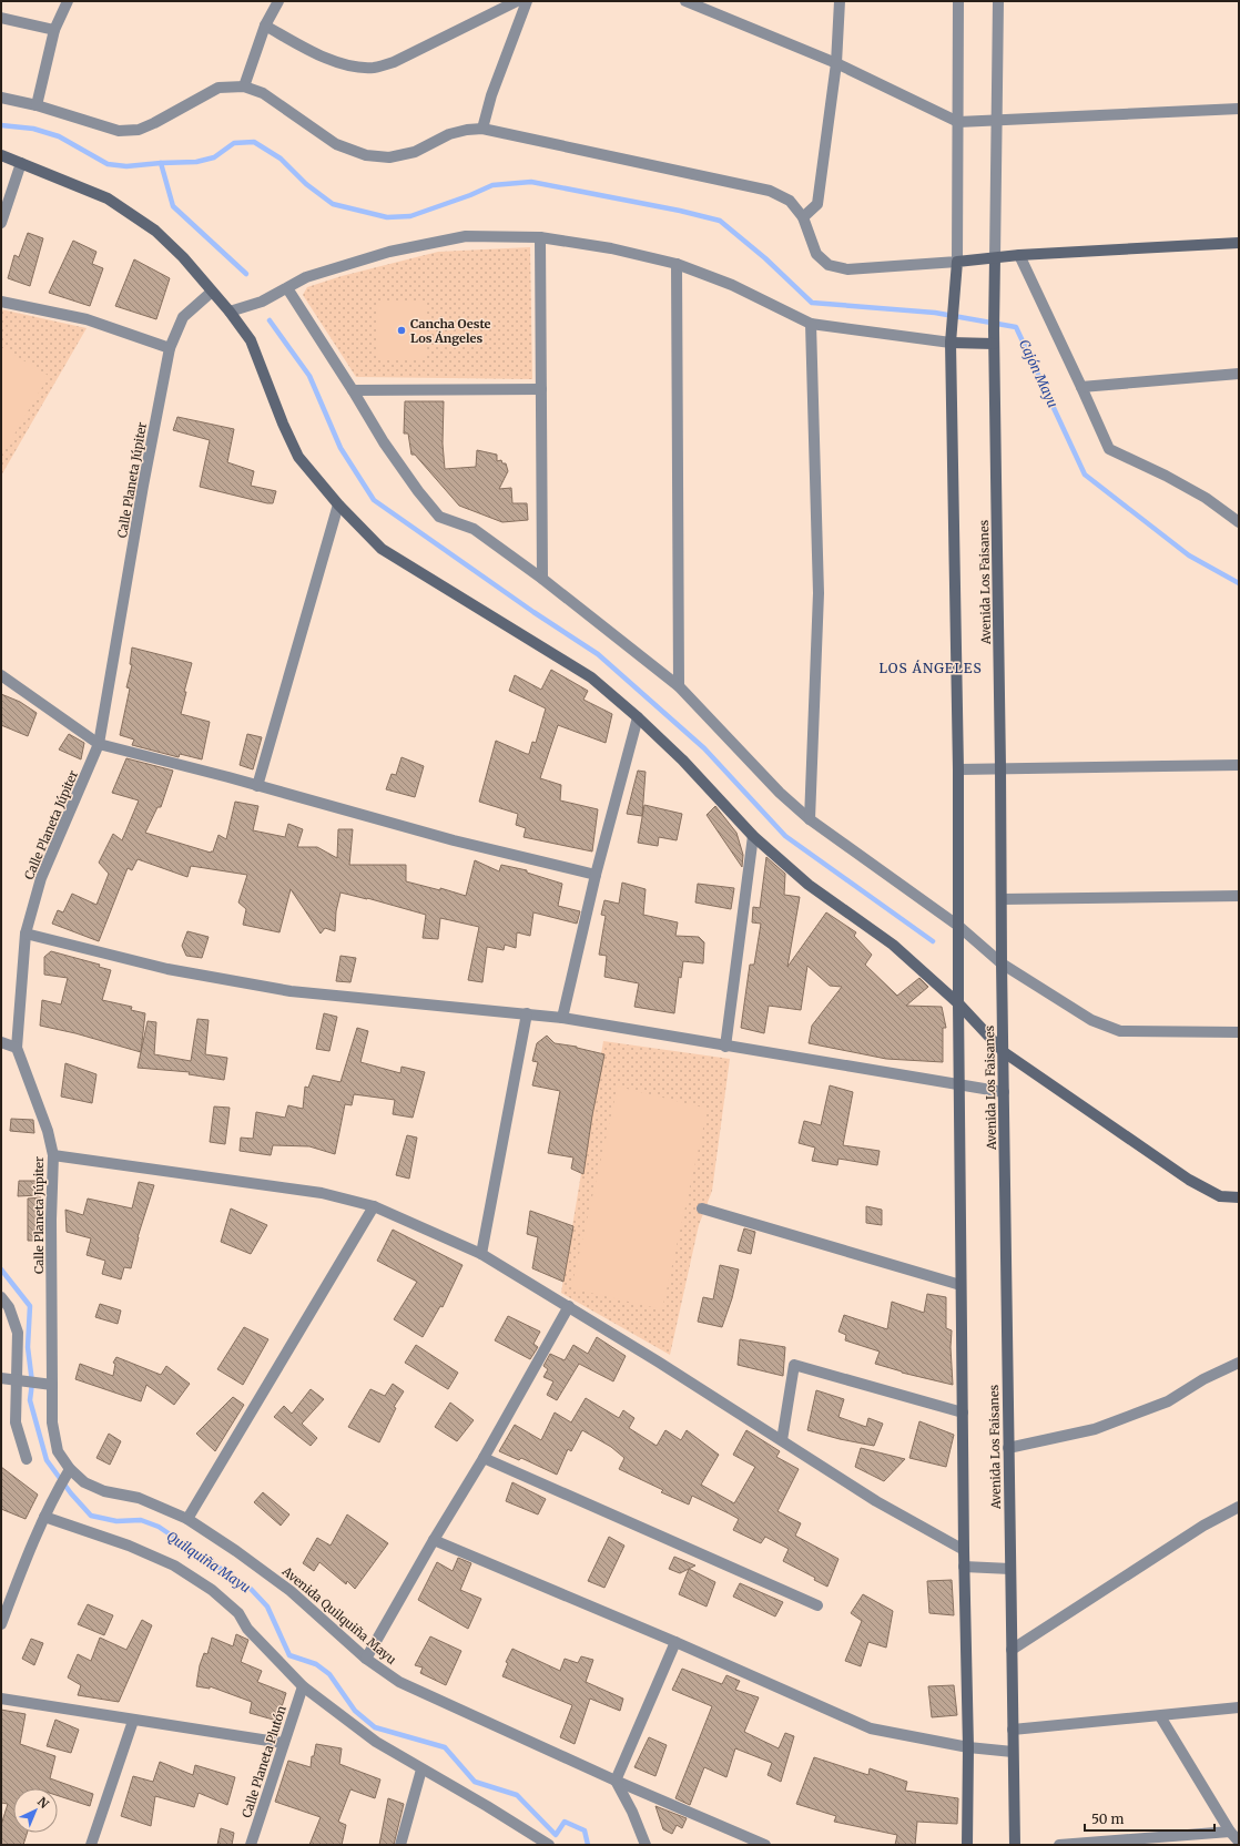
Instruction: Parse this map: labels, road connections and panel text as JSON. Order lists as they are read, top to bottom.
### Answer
{
  "streets": {
    "street": [
      "Calle Planeta Júpiter",
      "Avenida Los Faisanes",
      "Avenida Quilquiña Mayu",
      "Calle Planeta Plutón"
    ]
  },
  "crossings": [
    ["Calle Planeta Júpiter", "Avenida Quilquiña Mayu"]
  ],
  "districts": ["LOS ÁNGELES"],
  "water": ["Cajón Mayu", "Quilquiña Mayu"],
  "places": ["Cancha Oeste Los Ángeles"],
  "scale_bar": "50 m",
  "north": "top right"
}
